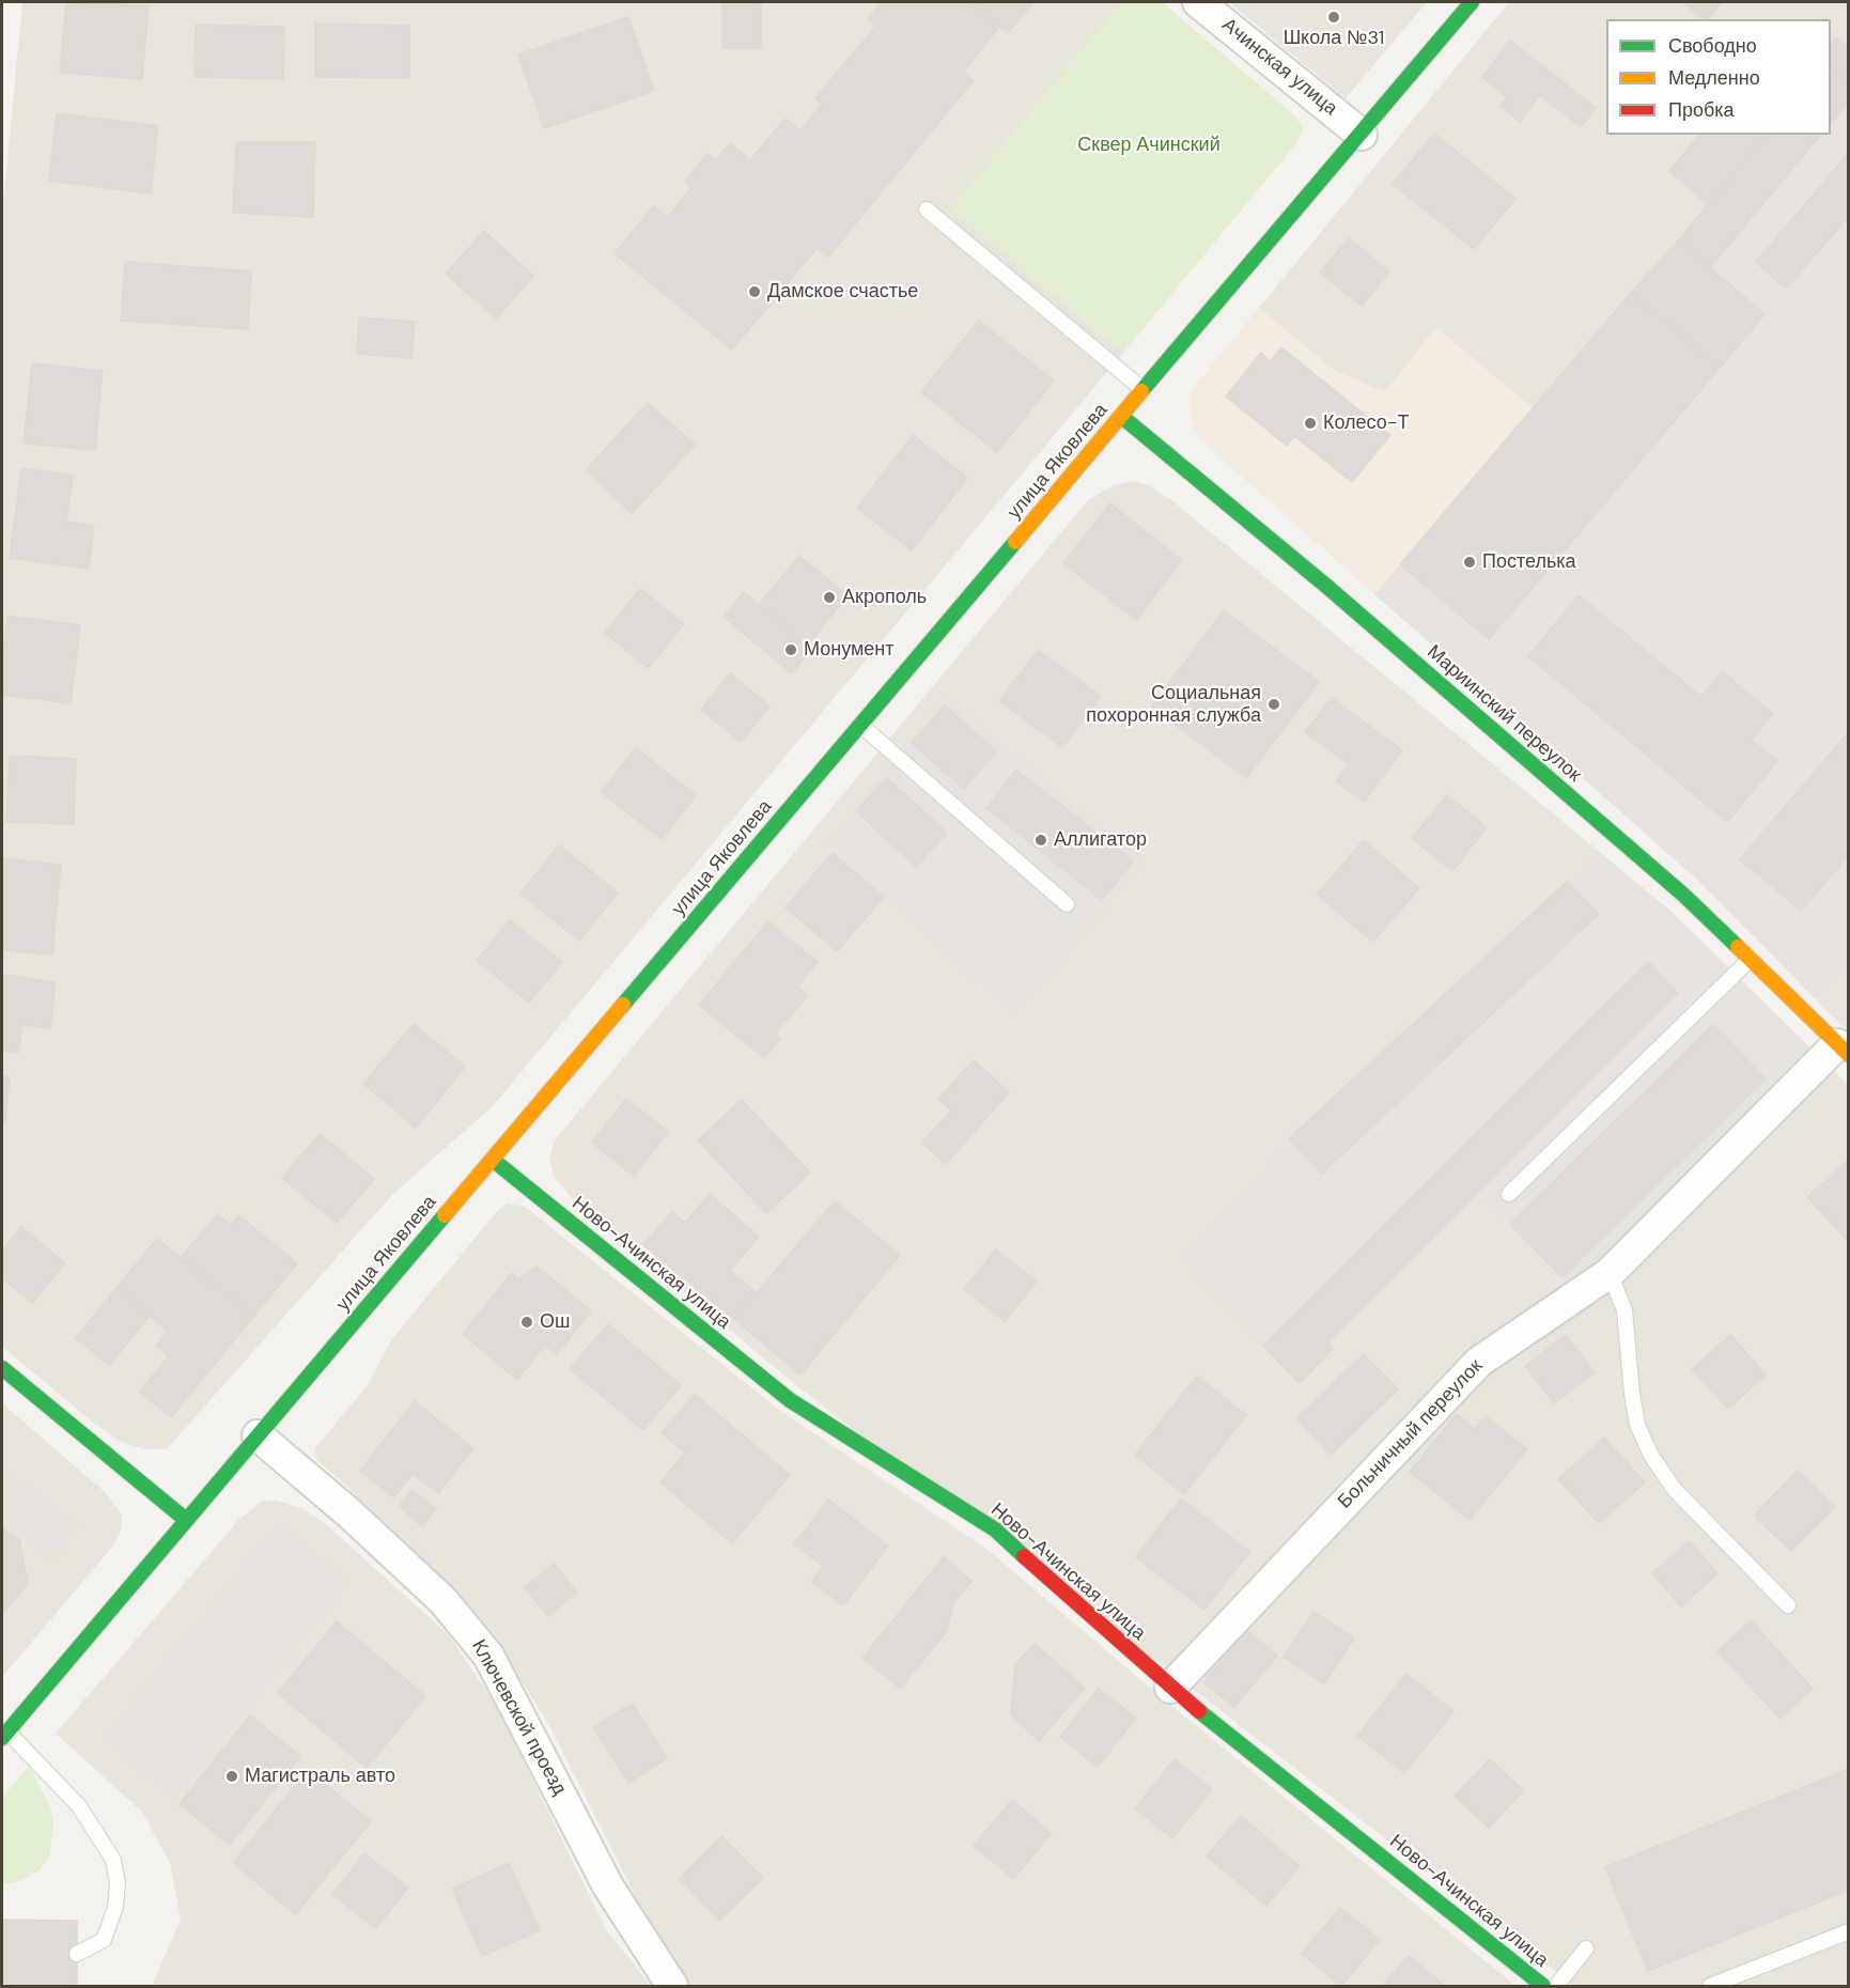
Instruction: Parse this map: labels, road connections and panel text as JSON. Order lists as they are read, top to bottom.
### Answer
{
  "streets": {
    "street": [
      "Ачинская улица",
      "улица Яковлева",
      "Мариинский переулок",
      "Ново-Ачинская улица",
      "Больничный переулок",
      "Ключевской проезд"
    ]
  },
  "crossings": [
    ["Ачинская улица", "улица Яковлева"],
    ["улица Яковлева", "Мариинский переулок"],
    ["улица Яковлева", "Ново-Ачинская улица"],
    ["улица Яковлева", "Ключевской проезд"],
    ["Мариинский переулок", "Больничный переулок"],
    ["Ново-Ачинская улица", "Больничный переулок"]
  ],
  "parks": ["Сквер Ачинский"],
  "places": [
    "Школа №31",
    "Дамское счастье",
    "Колесо-Т",
    "Постелька",
    "Акрополь",
    "Монумент",
    "Социальная похоронная служба",
    "Аллигатор",
    "Ош",
    "Магистраль авто"
  ],
  "legend": ["Свободно", "Медленно", "Пробка"]
}
